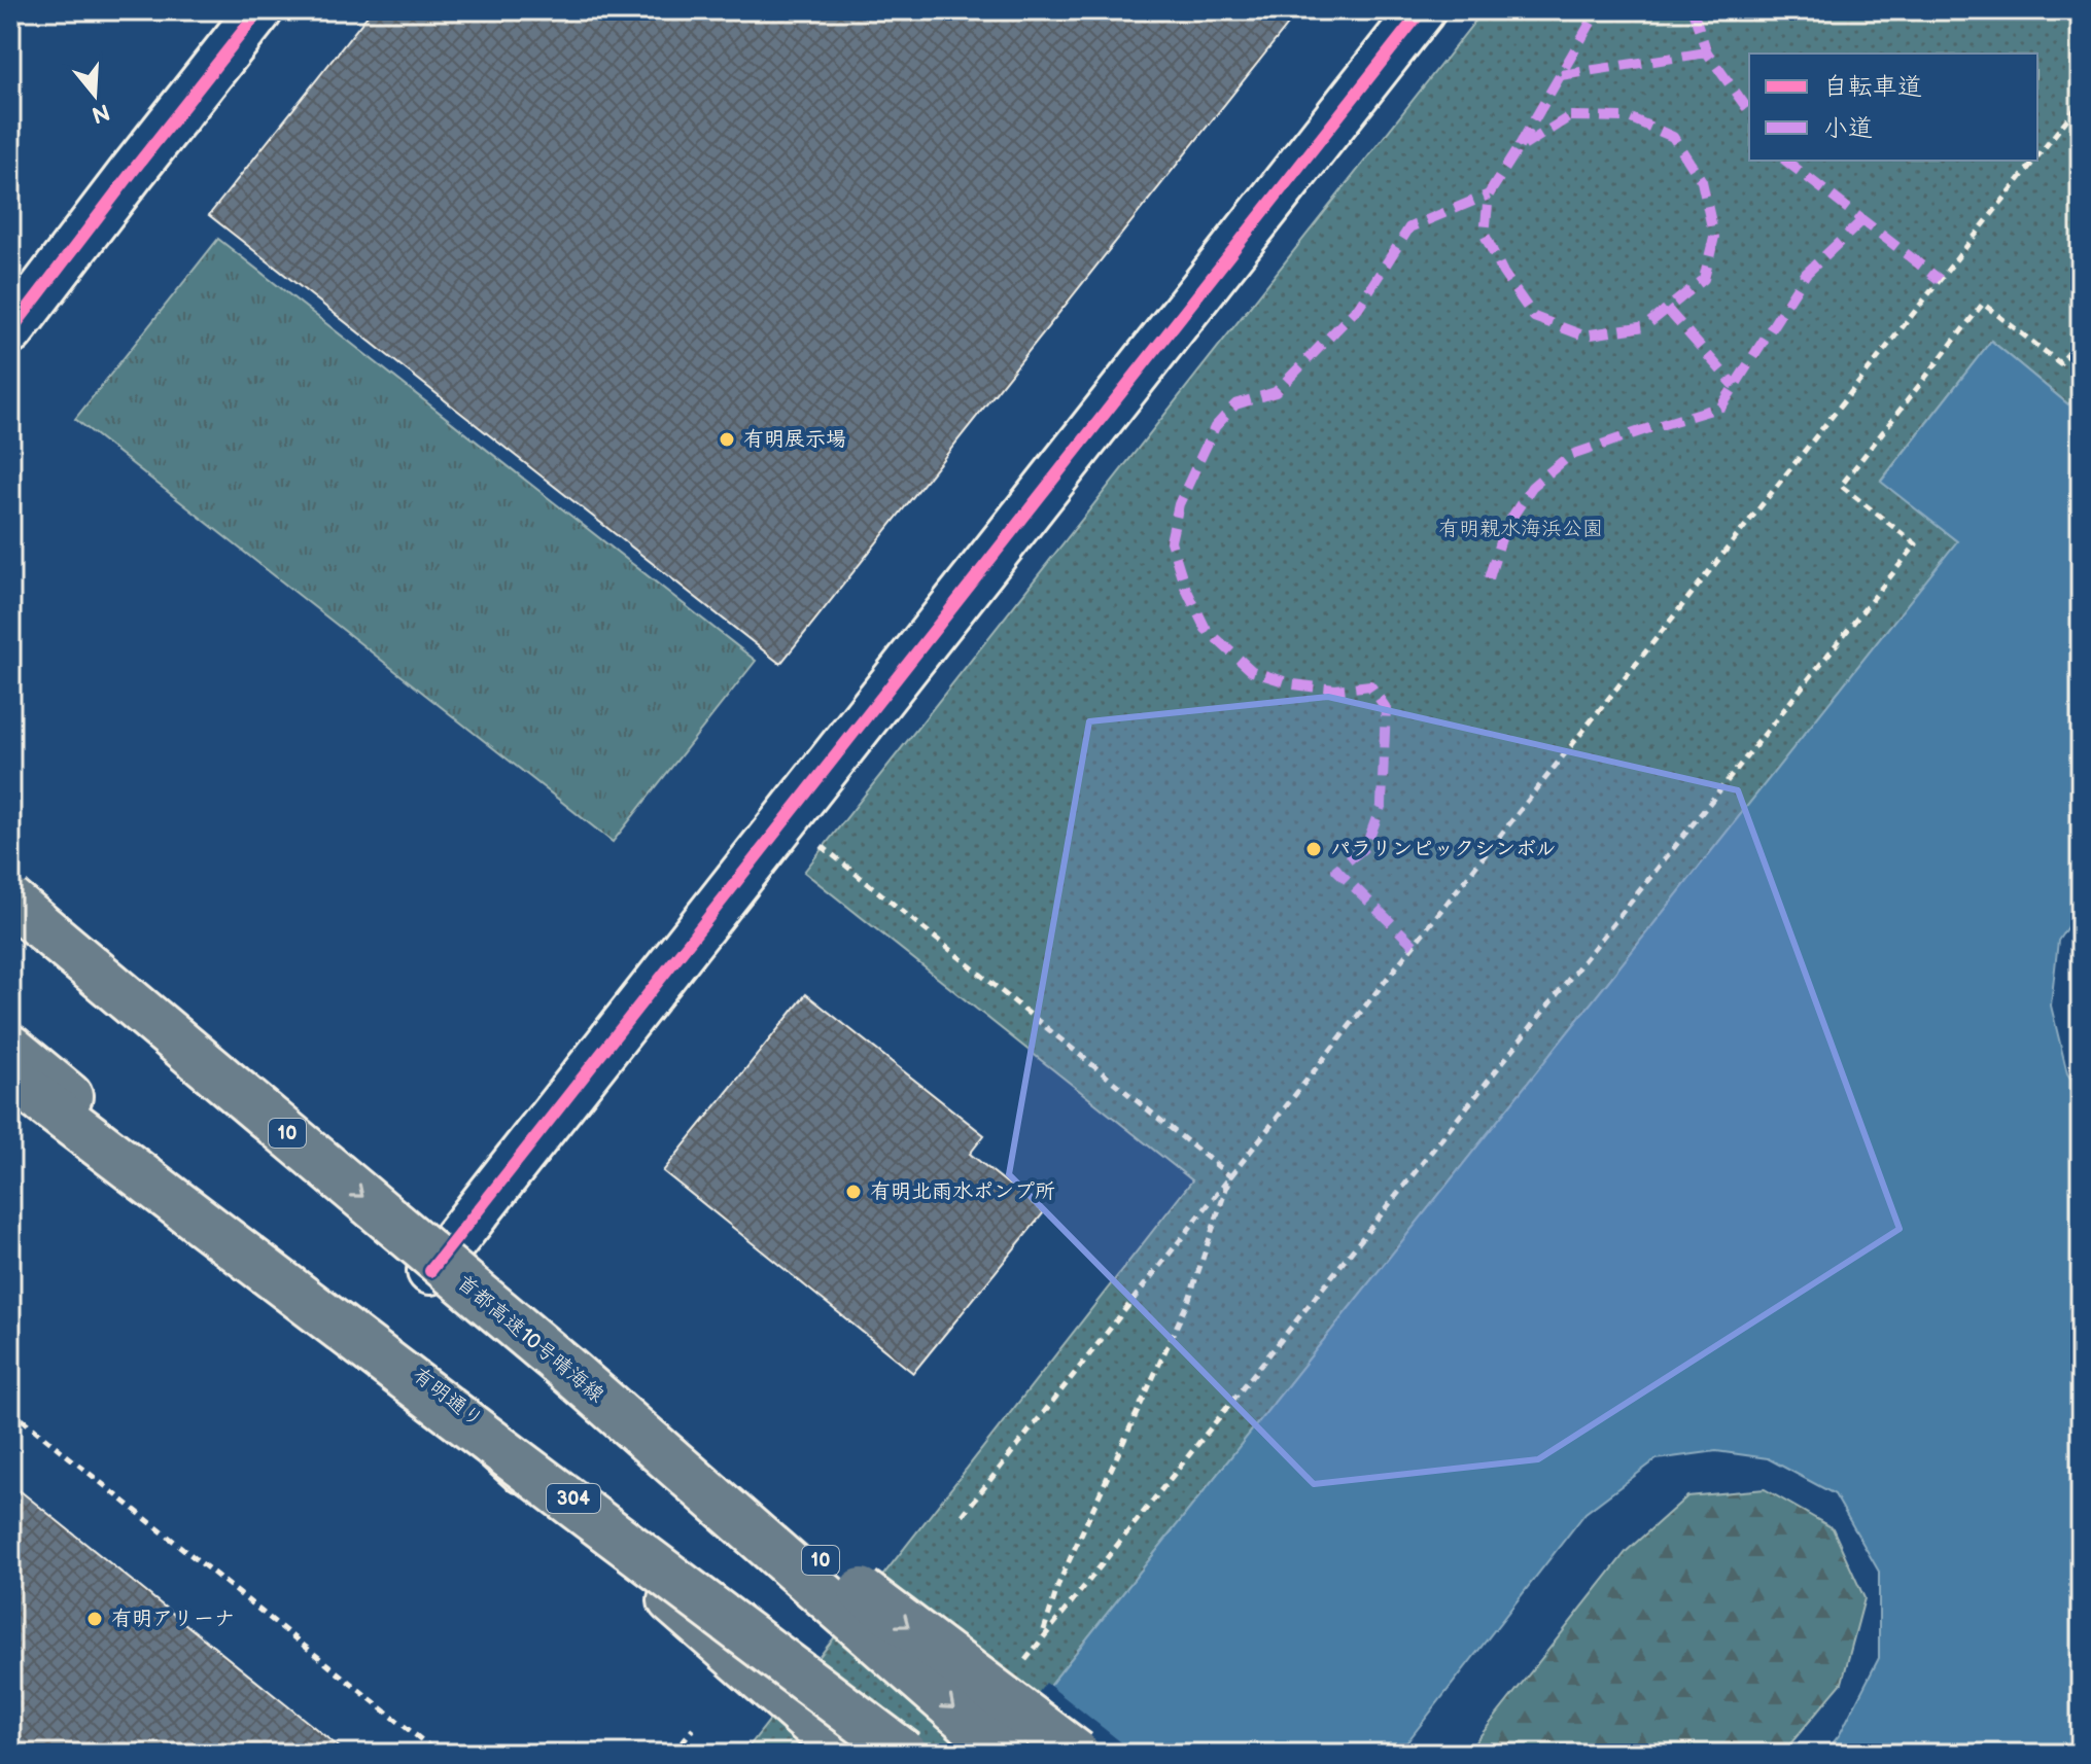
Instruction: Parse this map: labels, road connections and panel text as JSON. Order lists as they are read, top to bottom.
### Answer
{
  "streets": {
    "main road": [
      "10",
      "首都高速10号晴海線",
      "有明通り",
      "304"
    ]
  },
  "crossings": [
    ["10", "首都高速10号晴海線"]
  ],
  "parks": ["有明親水海浜公園"],
  "places": [
    "有明展示場",
    "パラリンピックシンボル",
    "有明北雨水ポンプ所",
    "有明アリーナ"
  ],
  "legend": ["自転車道", "小道"],
  "north": "bottom"
}
